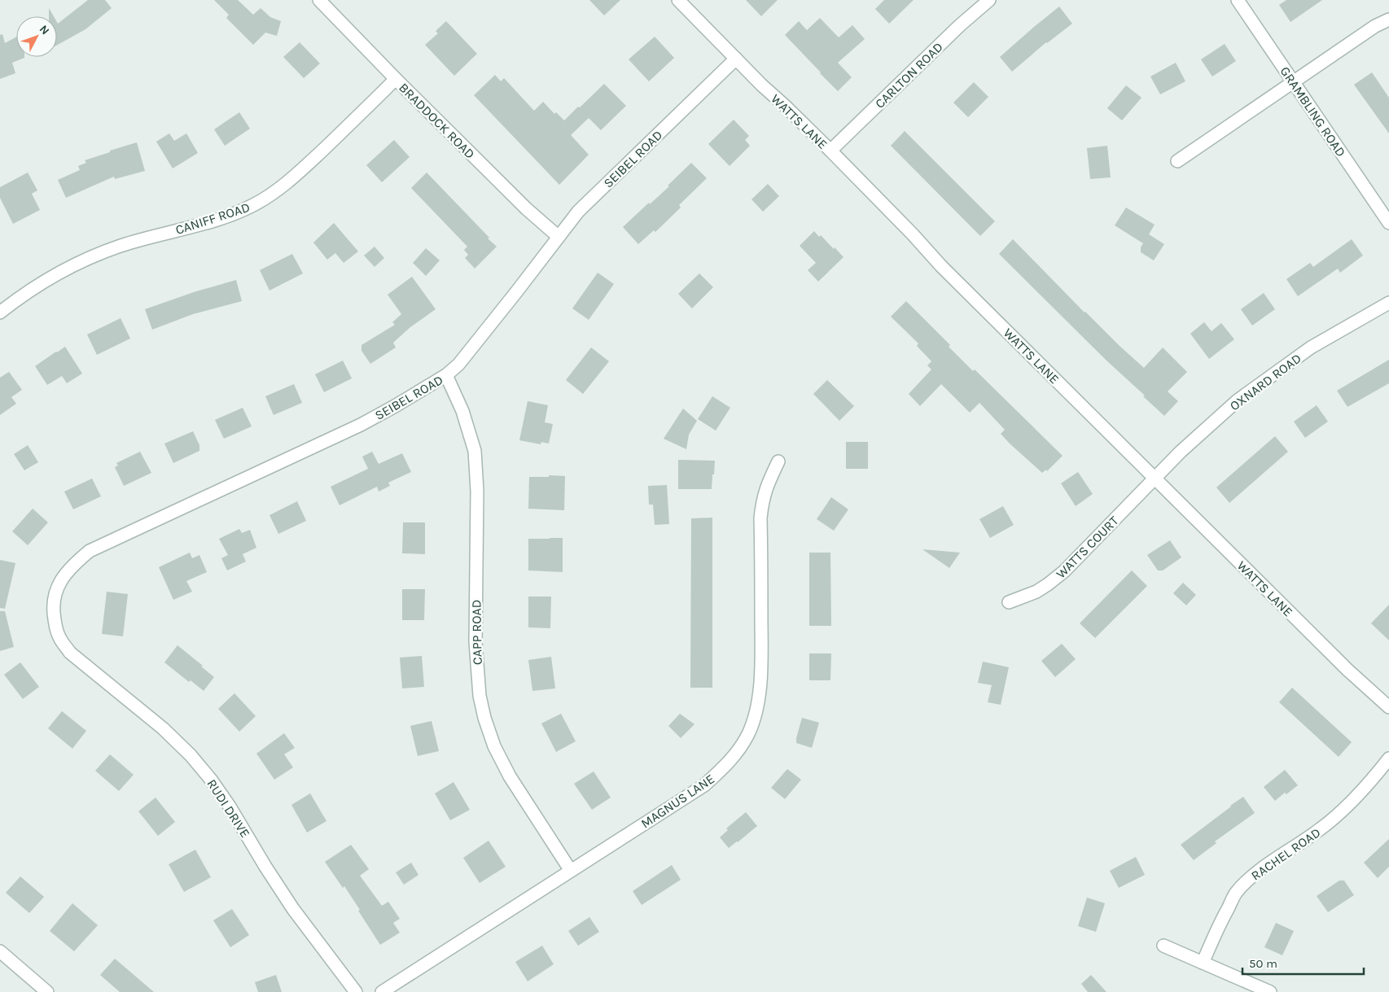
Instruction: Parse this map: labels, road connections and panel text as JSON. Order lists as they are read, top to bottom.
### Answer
{
  "streets": {
    "street": [
      "CARLTON ROAD",
      "GRAMBLING ROAD",
      "BRADDOCK ROAD",
      "WATTS LANE",
      "SEIBEL ROAD",
      "CANIFF ROAD",
      "OXNARD ROAD",
      "WATTS COURT",
      "CAPP ROAD",
      "MAGNUS LANE",
      "RUDI DRIVE",
      "RACHEL ROAD"
    ]
  },
  "crossings": [
    ["CARLTON ROAD", "WATTS LANE"],
    ["BRADDOCK ROAD", "SEIBEL ROAD"],
    ["BRADDOCK ROAD", "CANIFF ROAD"],
    ["WATTS LANE", "SEIBEL ROAD"],
    ["WATTS LANE", "OXNARD ROAD"],
    ["WATTS LANE", "WATTS COURT"],
    ["SEIBEL ROAD", "CAPP ROAD"],
    ["SEIBEL ROAD", "RUDI DRIVE"],
    ["OXNARD ROAD", "WATTS COURT"],
    ["CAPP ROAD", "MAGNUS LANE"]
  ],
  "scale_bar": "50 m",
  "north": "top right"
}
